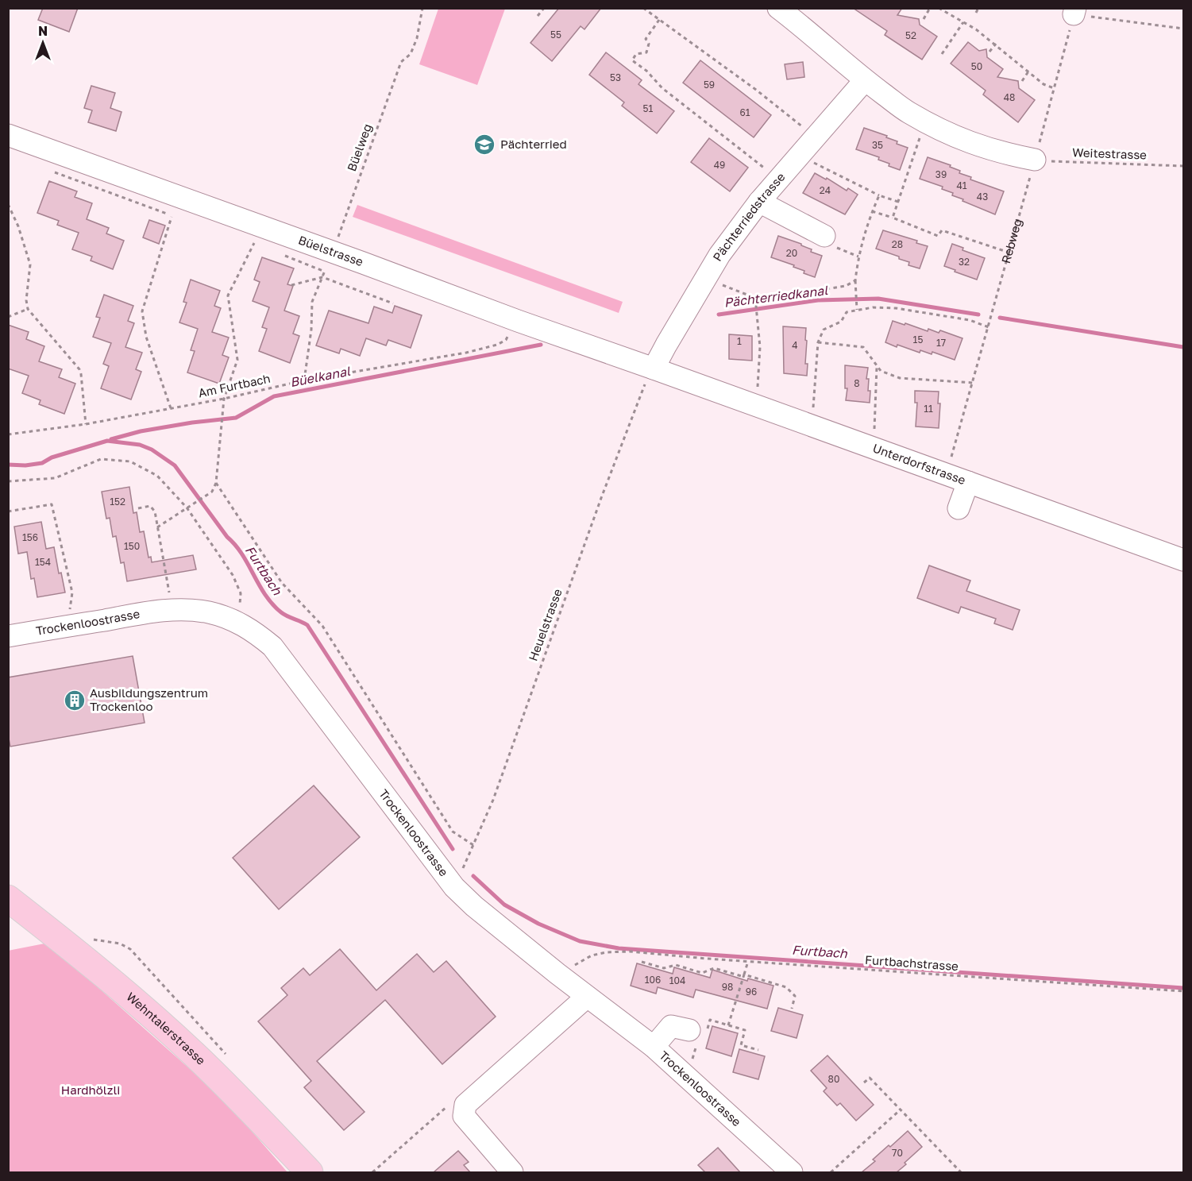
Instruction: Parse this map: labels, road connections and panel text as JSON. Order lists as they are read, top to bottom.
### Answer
{
  "streets": {
    "main road": ["Wehntalerstrasse"],
    "street": [
      "Pächterriedstrasse",
      "Büelstrasse",
      "Unterdorfstrasse",
      "Trockenloostrasse"
    ],
    "path": [
      "Büelweg",
      "Weitestrasse",
      "Rebweg",
      "Am Furtbach",
      "Heuelstrasse",
      "Furtbachstrasse"
    ]
  },
  "crossings": [
    ["Weitestrasse", "Rebweg"],
    ["Pächterriedstrasse", "Büelstrasse"],
    ["Pächterriedstrasse", "Unterdorfstrasse"],
    ["Pächterriedstrasse", "Heuelstrasse"],
    ["Rebweg", "Unterdorfstrasse"],
    ["Büelstrasse", "Unterdorfstrasse"],
    ["Büelstrasse", "Heuelstrasse"],
    ["Unterdorfstrasse", "Heuelstrasse"],
    ["Trockenloostrasse", "Heuelstrasse"],
    ["Trockenloostrasse", "Furtbachstrasse"]
  ],
  "water": ["Pächterriedkanal", "Büelkanal", "Furtbach"],
  "parks": ["Hardhölzli"],
  "places": {
    "school or university": ["Pächterried"],
    "building": ["Ausbildungszentrum Trockenloo"]
  },
  "house_numbers": [
    "55",
    "52",
    "50",
    "53",
    "59",
    "48",
    "51",
    "61",
    "35",
    "49",
    "39",
    "41",
    "24",
    "43",
    "28",
    "20",
    "32",
    "15",
    "1",
    "17",
    "4",
    "8",
    "11",
    "152",
    "156",
    "150",
    "154",
    "106",
    "104",
    "98",
    "96",
    "80",
    "70"
  ],
  "north": "top"
}
